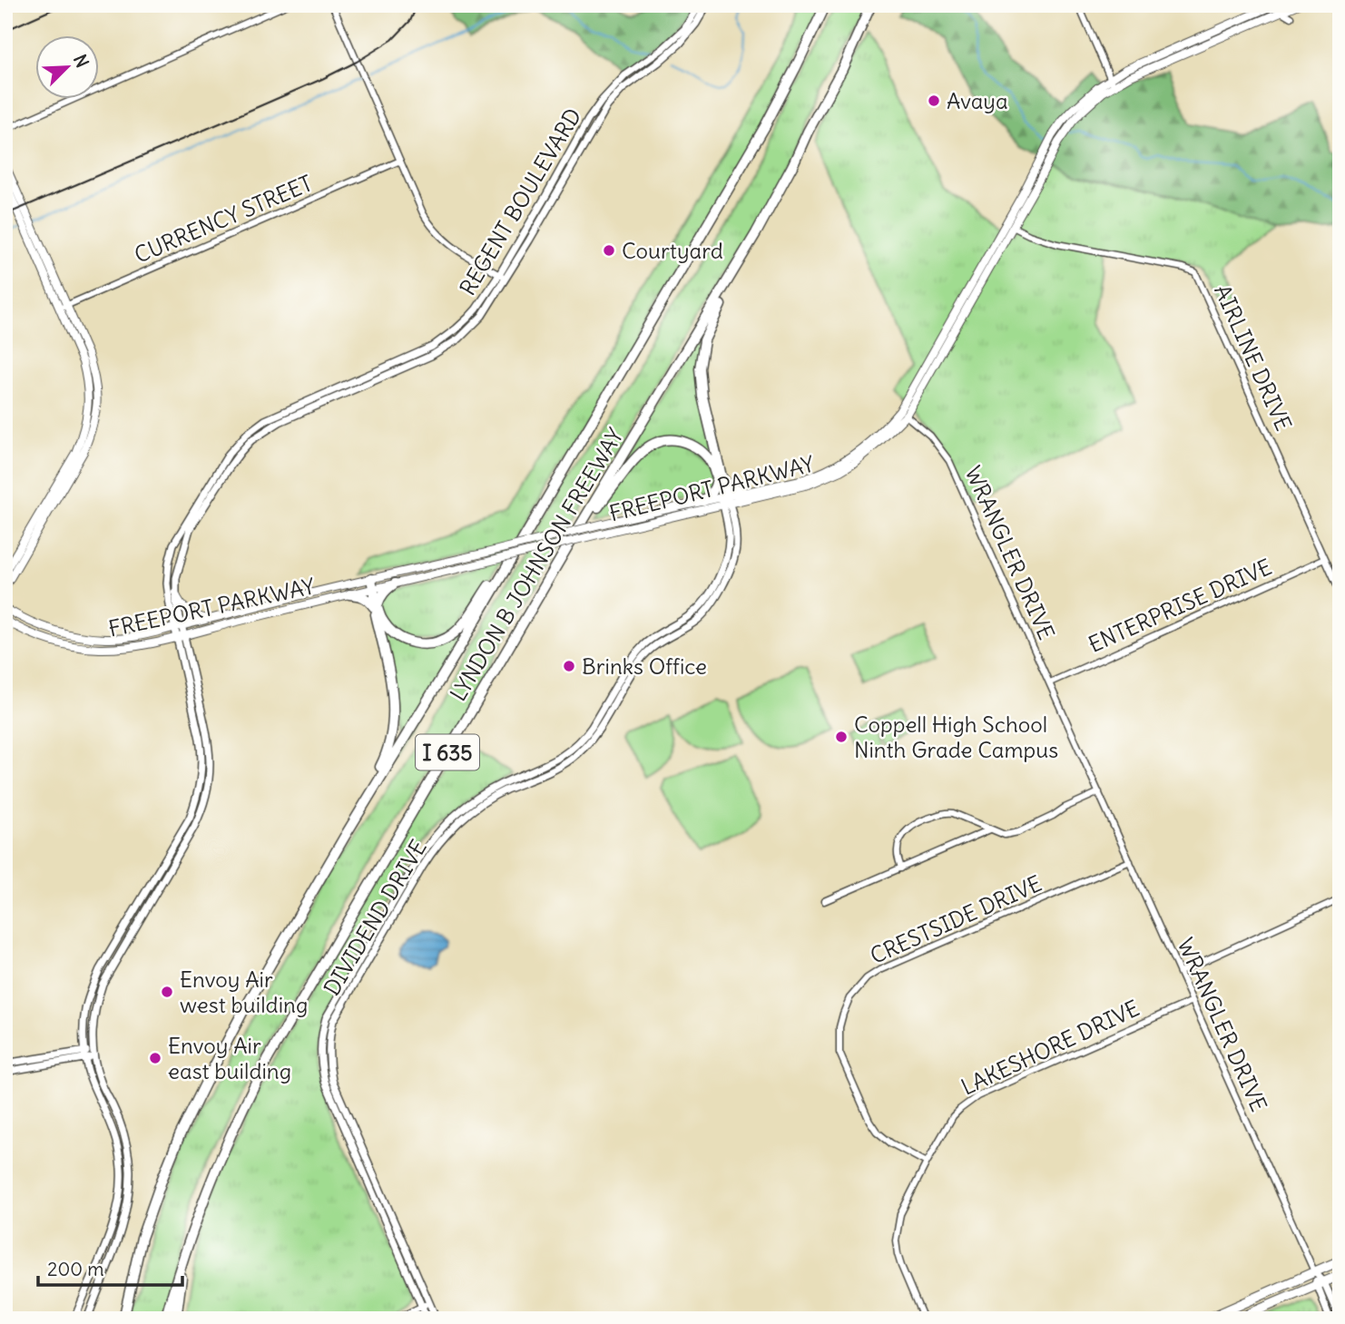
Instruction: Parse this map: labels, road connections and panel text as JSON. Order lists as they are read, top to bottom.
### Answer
{
  "streets": {
    "highway": ["LYNDON B JOHNSON FREEWAY", "I 635"],
    "main road": ["FREEPORT PARKWAY"],
    "street": [
      "REGENT BOULEVARD",
      "CURRENCY STREET",
      "AIRLINE DRIVE",
      "WRANGLER DRIVE",
      "ENTERPRISE DRIVE",
      "DIVIDEND DRIVE",
      "CRESTSIDE DRIVE",
      "LAKESHORE DRIVE"
    ]
  },
  "crossings": [
    ["REGENT BOULEVARD", "FREEPORT PARKWAY"],
    ["AIRLINE DRIVE", "FREEPORT PARKWAY"],
    ["AIRLINE DRIVE", "ENTERPRISE DRIVE"],
    ["FREEPORT PARKWAY", "WRANGLER DRIVE"],
    ["FREEPORT PARKWAY", "DIVIDEND DRIVE"],
    ["WRANGLER DRIVE", "ENTERPRISE DRIVE"],
    ["WRANGLER DRIVE", "CRESTSIDE DRIVE"],
    ["WRANGLER DRIVE", "LAKESHORE DRIVE"],
    ["CRESTSIDE DRIVE", "LAKESHORE DRIVE"]
  ],
  "places": [
    "Avaya",
    "Courtyard",
    "Brinks Office",
    "Coppell High School Ninth Grade Campus",
    "Envoy Air west building",
    "Envoy Air east building"
  ],
  "scale_bar": "200 m",
  "north": "top right"
}
